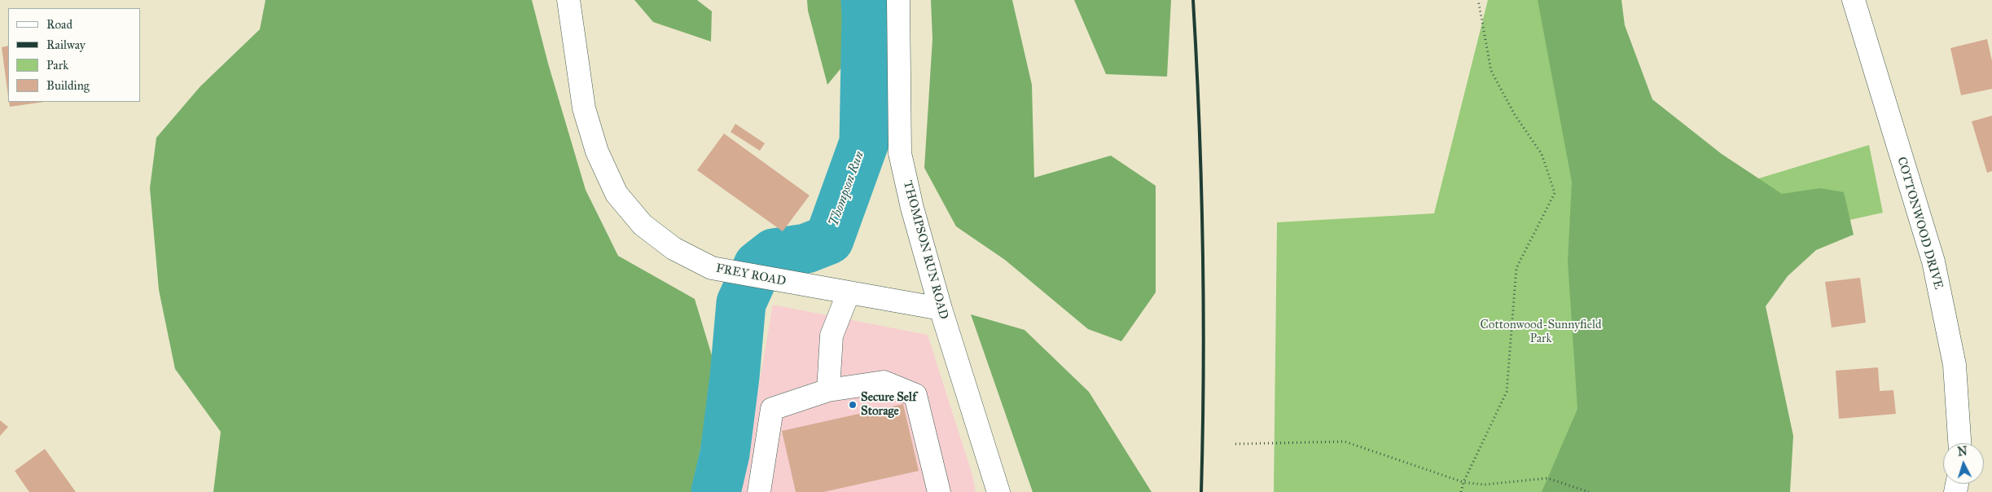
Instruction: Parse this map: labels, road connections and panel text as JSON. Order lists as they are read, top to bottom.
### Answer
{
  "streets": {
    "street": ["COTTONWOOD DRIVE", "THOMPSON RUN ROAD", "FREY ROAD"]
  },
  "crossings": [
    ["THOMPSON RUN ROAD", "FREY ROAD"]
  ],
  "water": ["Thompson Run"],
  "parks": ["Cottonwood-Sunnyfield Park"],
  "places": ["Secure Self Storage"],
  "legend": [
    "Road",
    "Railway",
    "Park",
    "Building"
  ],
  "north": "top"
}
